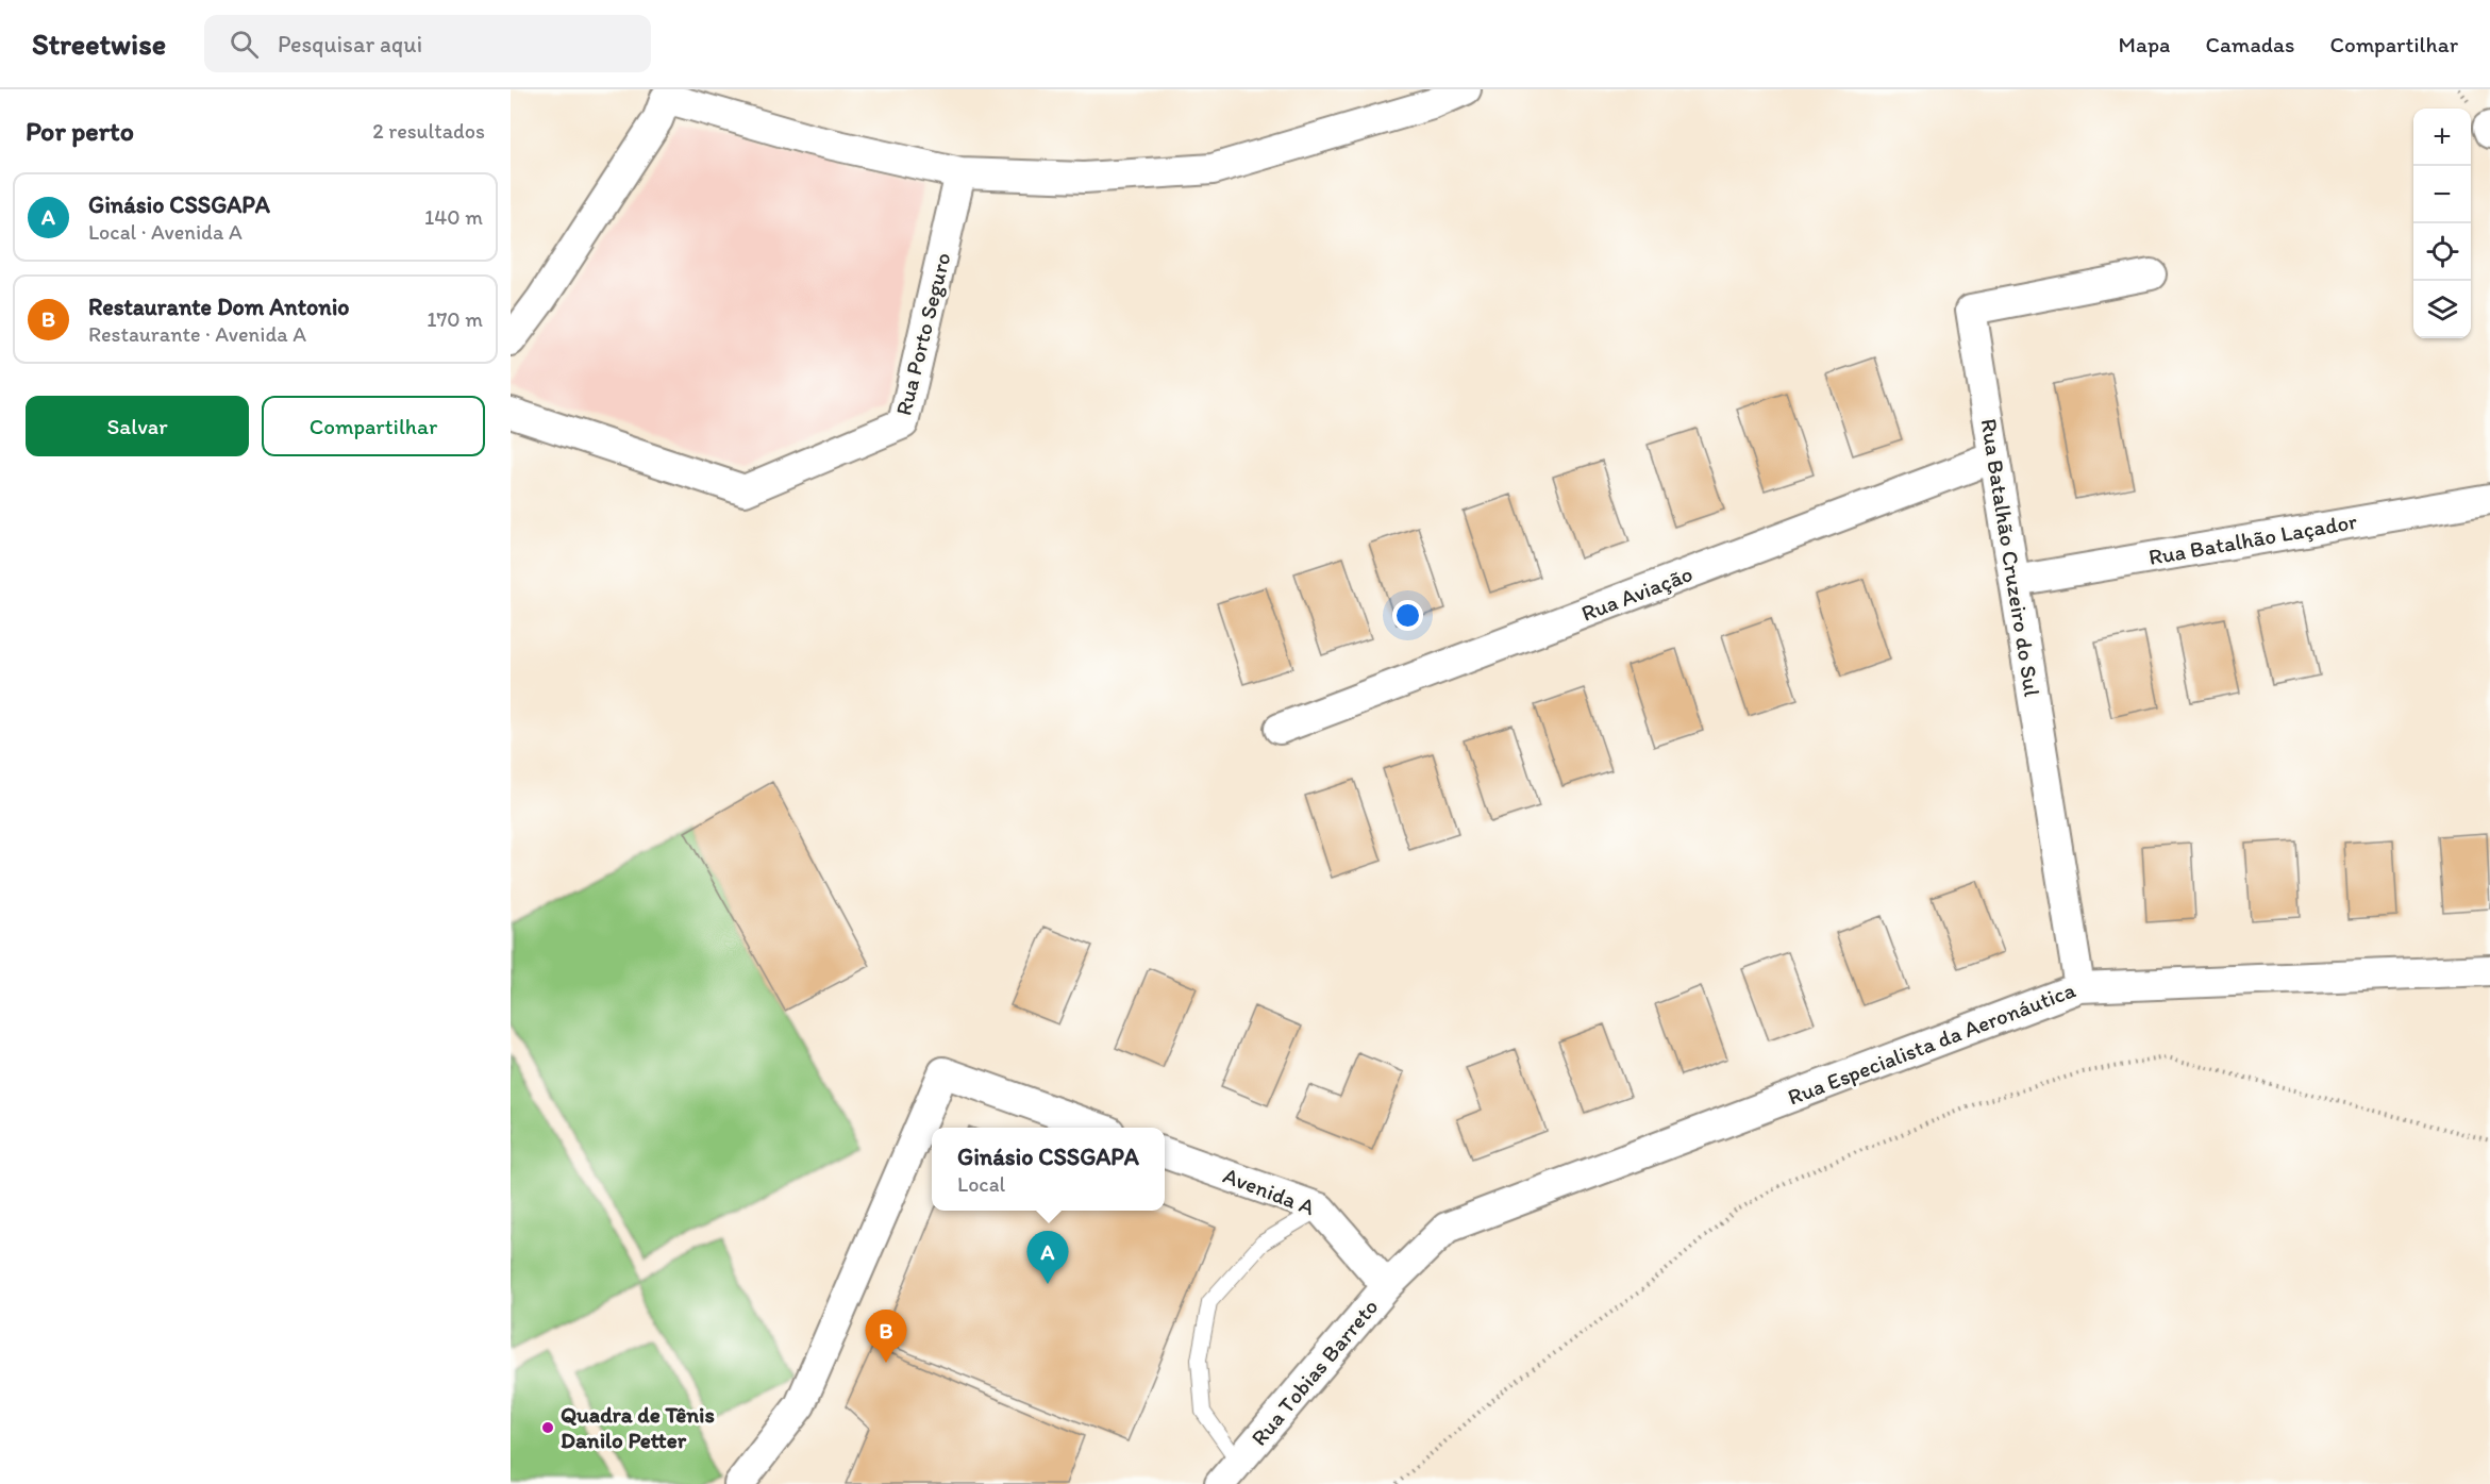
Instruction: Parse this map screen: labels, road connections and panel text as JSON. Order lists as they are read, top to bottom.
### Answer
{
  "streets": {
    "street": [
      "Rua Porto Seguro",
      "Rua Batalhão Laçador",
      "Rua Batalhão Cruzeiro do Sul",
      "Rua Aviação",
      "Rua Especialista da Aeronáutica",
      "Avenida A",
      "Rua Tobias Barreto"
    ]
  },
  "crossings": [
    ["Rua Batalhão Laçador", "Rua Batalhão Cruzeiro do Sul"],
    ["Rua Batalhão Cruzeiro do Sul", "Rua Aviação"],
    ["Rua Batalhão Cruzeiro do Sul", "Rua Especialista da Aeronáutica"],
    ["Rua Especialista da Aeronáutica", "Rua Tobias Barreto"],
    ["Avenida A", "Rua Tobias Barreto"]
  ],
  "places": ["Quadra de Tênis Danilo Petter"],
  "page": {
    "header": "Streetwise",
    "search": "Pesquisar aqui",
    "nav": ["Mapa", "Camadas", "Compartilhar"],
    "heading": ["Por perto", "2 resultados"],
    "map_buttons": ["+", "−"],
    "list": [
      {
        "mark": "A",
        "name": "Ginásio CSSGAPA",
        "note": "Local · Avenida A",
        "value": "140 m"
      },
      {
        "mark": "B",
        "name": "Restaurante Dom Antonio",
        "note": "Restaurante · Avenida A",
        "value": "170 m"
      }
    ],
    "buttons": ["Salvar", "Compartilhar"],
    "popup": ["Ginásio CSSGAPA", "Local"],
    "pins": ["A", "B"]
  }
}
